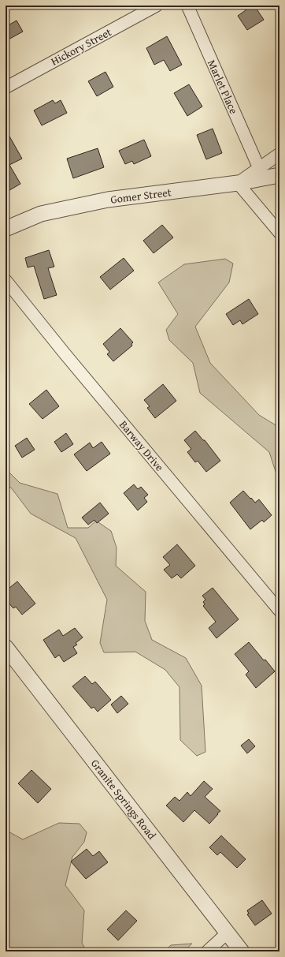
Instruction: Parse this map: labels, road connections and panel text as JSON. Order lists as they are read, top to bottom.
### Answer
{
  "streets": {
    "street": [
      "Hickory Street",
      "Marlet Place",
      "Gomer Street",
      "Barway Drive",
      "Granite Springs Road"
    ]
  }
}
